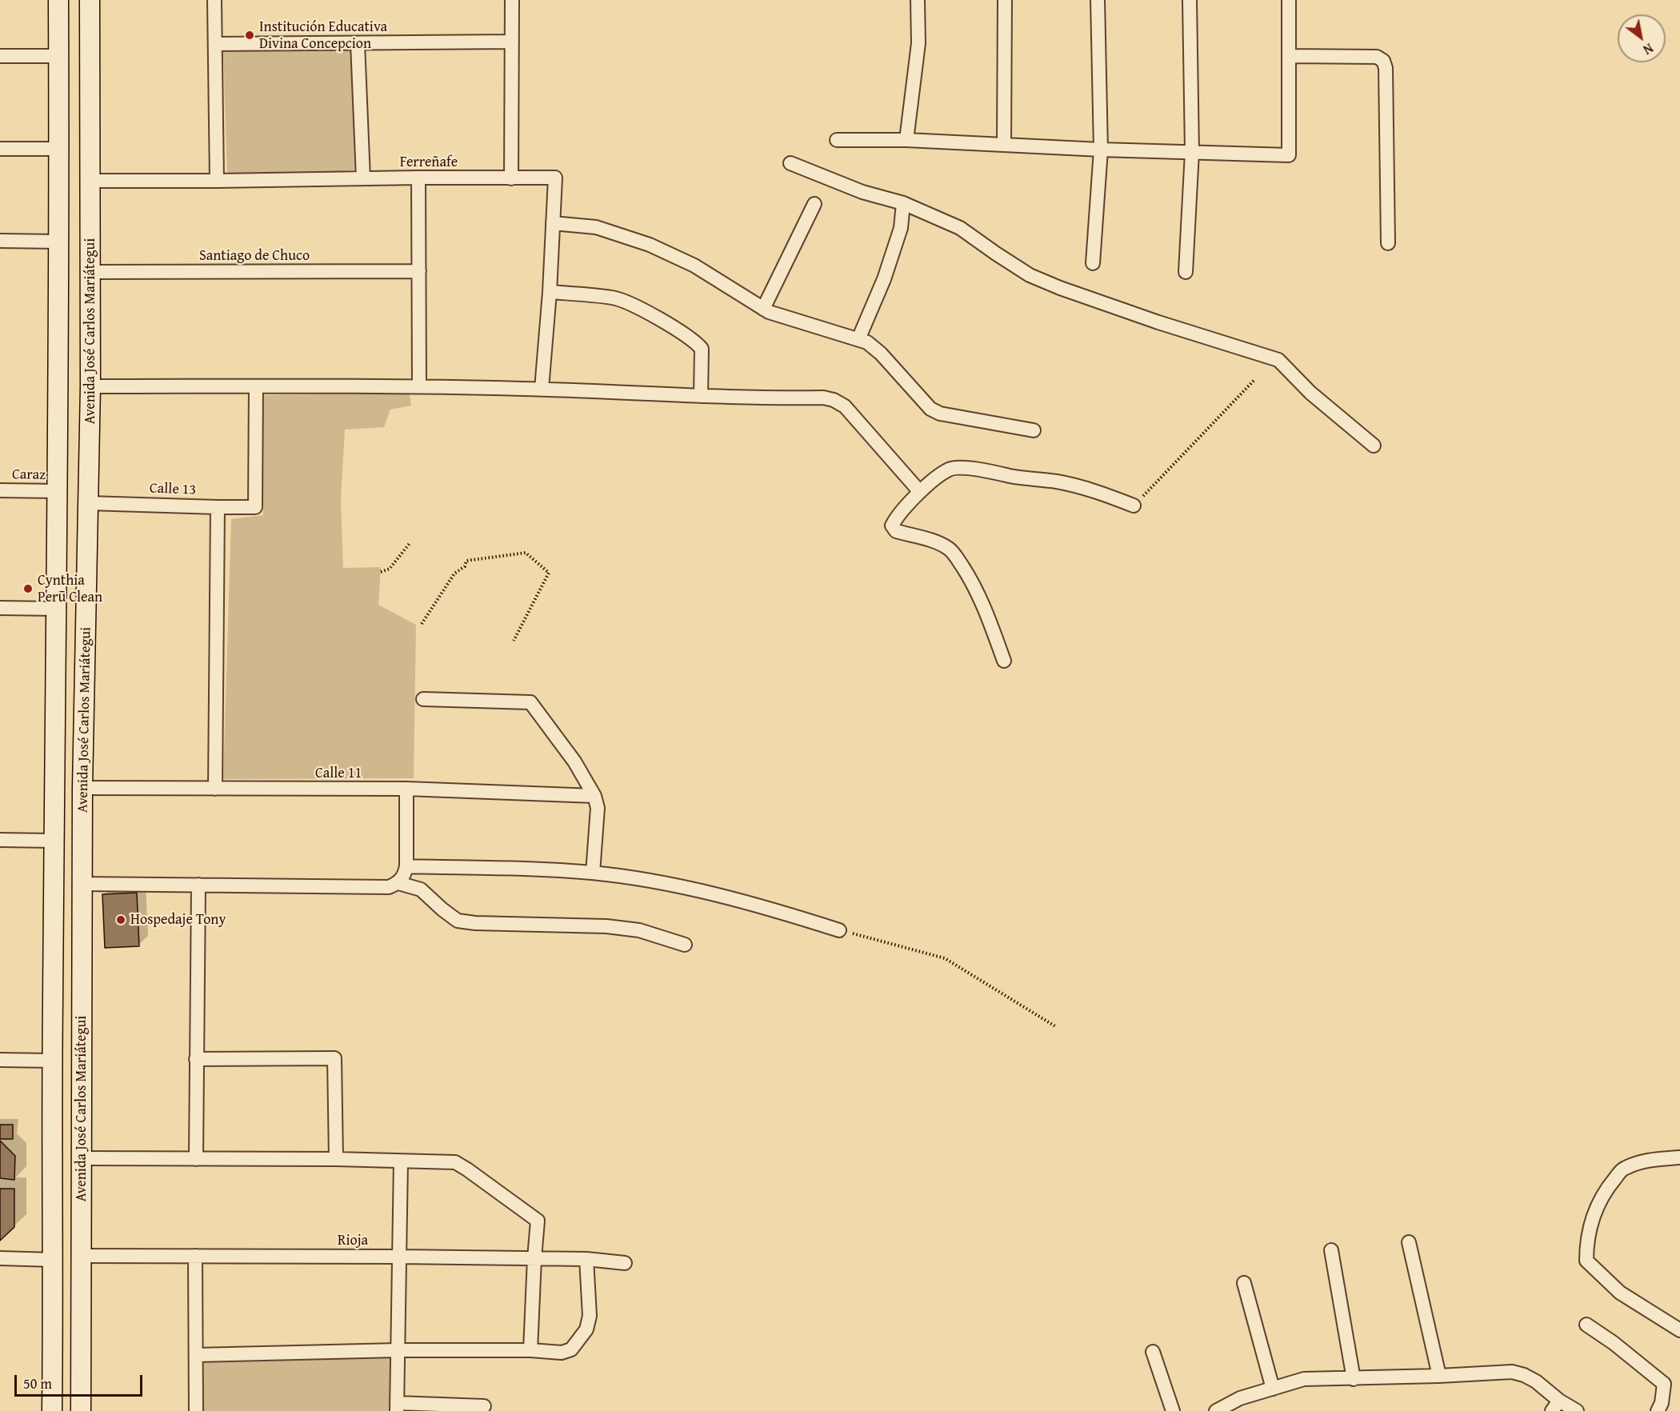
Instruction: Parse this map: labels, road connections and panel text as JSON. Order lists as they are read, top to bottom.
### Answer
{
  "streets": {
    "main road": ["Avenida José Carlos Mariátegui"],
    "street": [
      "Ferreñafe",
      "Santiago de Chuco",
      "Caraz",
      "Calle 13",
      "Calle 11",
      "Rioja"
    ]
  },
  "crossings": [
    ["Ferreñafe", "Avenida José Carlos Mariátegui"],
    ["Santiago de Chuco", "Avenida José Carlos Mariátegui"],
    ["Avenida José Carlos Mariátegui", "Caraz"],
    ["Avenida José Carlos Mariátegui", "Calle 13"],
    ["Avenida José Carlos Mariátegui", "Calle 11"],
    ["Avenida José Carlos Mariátegui", "Rioja"]
  ],
  "places": ["Institución Educativa Divina Concepcion", "Cynthia Perū Clean", "Hospedaje Tony"],
  "scale_bar": "50 m",
  "north": "bottom right"
}
